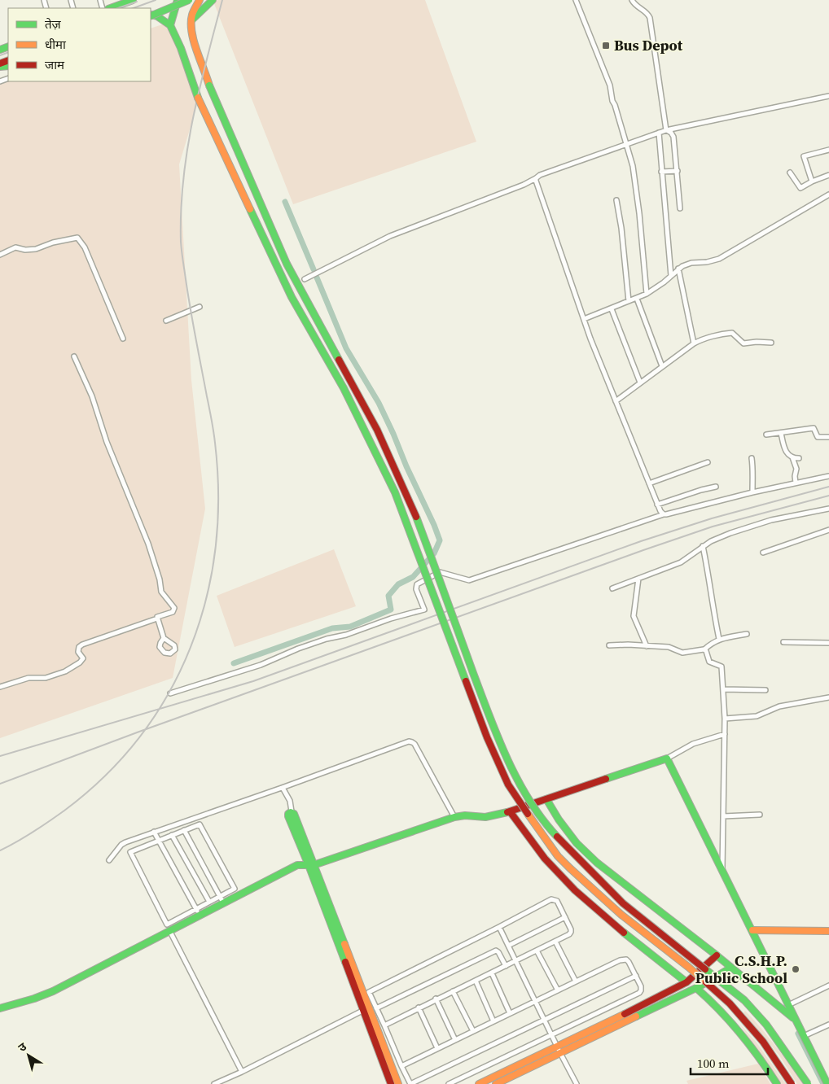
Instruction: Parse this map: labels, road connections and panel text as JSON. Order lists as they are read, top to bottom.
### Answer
{
  "places": {
    "transit": ["Bus Depot"],
    "other": ["C.S.H.P. Public School"]
  },
  "legend": ["तेज़", "धीमा", "जाम"],
  "scale_bar": "100 m",
  "north": "top left"
}
